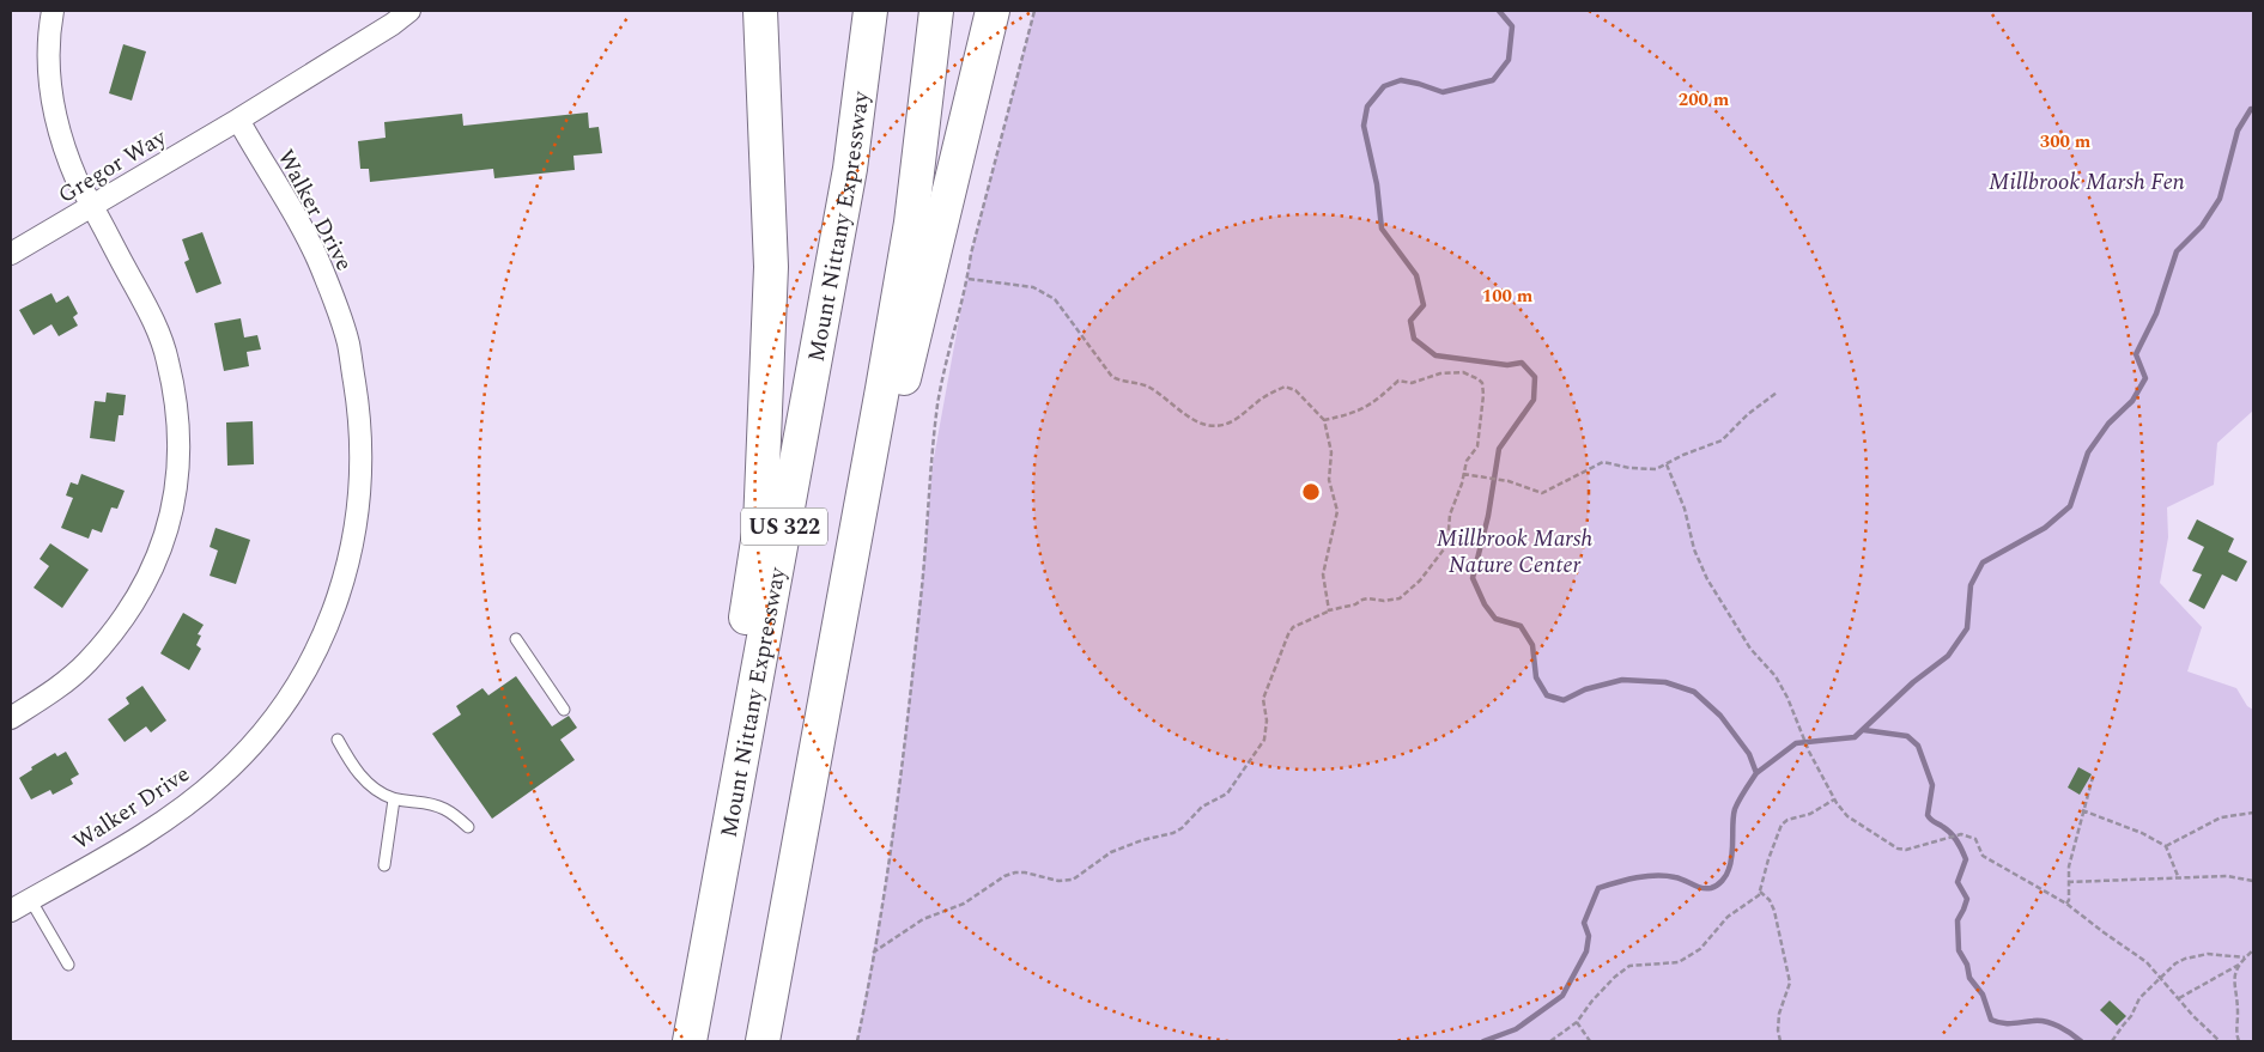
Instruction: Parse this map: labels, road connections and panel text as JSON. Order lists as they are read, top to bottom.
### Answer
{
  "streets": {
    "highway": ["Mount Nittany Expressway", "US 322"],
    "street": ["Gregor Way", "Walker Drive"]
  },
  "crossings": [
    ["Gregor Way", "Walker Drive"]
  ],
  "parks": ["Millbrook Marsh Fen", "Millbrook Marsh Nature Center"],
  "rings": ["200 m", "300 m", "100 m"]
}
